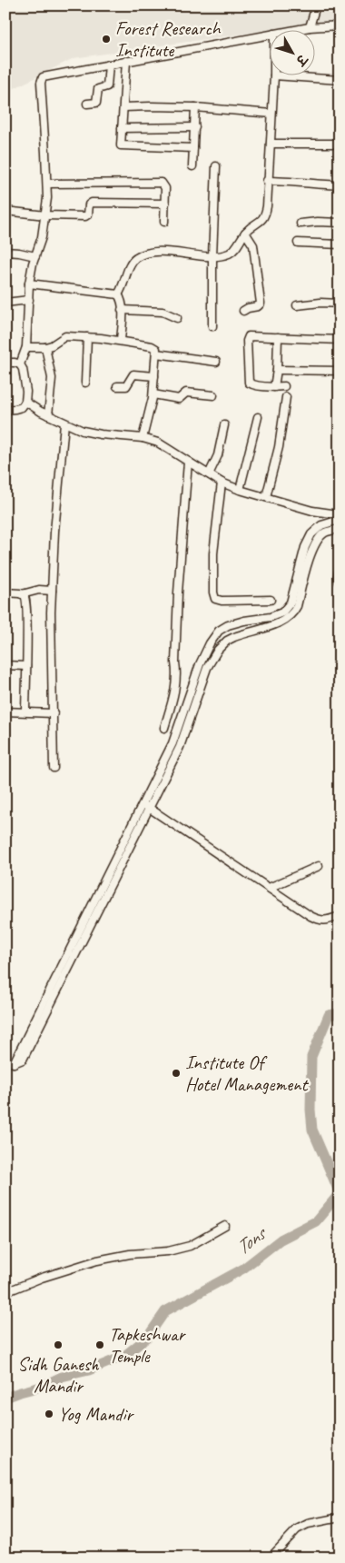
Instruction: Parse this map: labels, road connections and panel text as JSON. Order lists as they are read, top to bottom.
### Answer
{
  "water": ["Tons"],
  "places": [
    "Forest Research Institute",
    "Institute Of Hotel Management",
    "Sidh Ganesh Mandir",
    "Tapkeshwar Temple",
    "Yog Mandir"
  ],
  "north": "bottom right"
}
